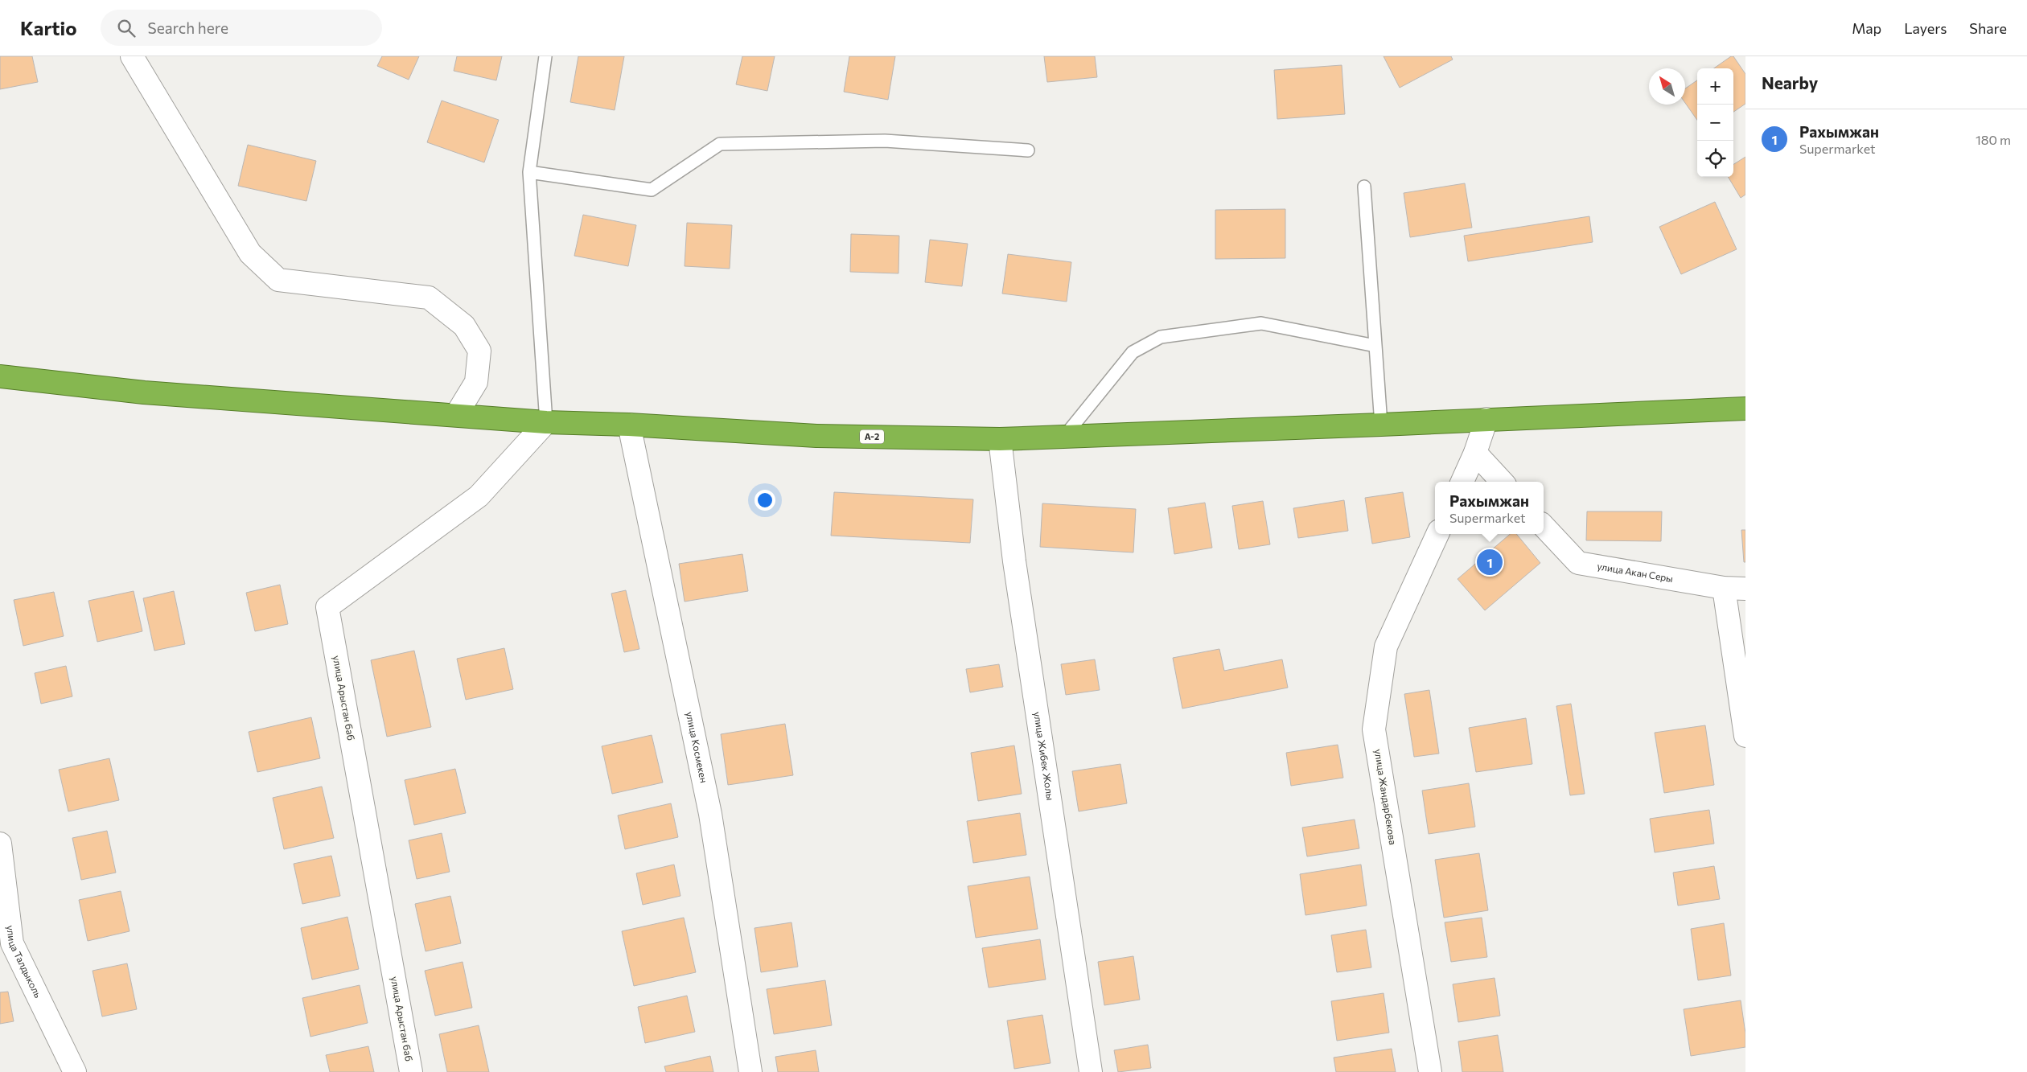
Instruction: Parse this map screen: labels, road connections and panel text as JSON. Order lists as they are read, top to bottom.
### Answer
{
  "streets": {
    "highway": ["A-2"],
    "street": [
      "улица Акан Серы",
      "улица Арыстан баб",
      "улица Космекен",
      "улица Жибек Жолы",
      "улица Жандарбекова",
      "улица Талдыколь"
    ]
  },
  "crossings": [
    ["A-2", "улица Арыстан баб"],
    ["A-2", "улица Космекен"],
    ["A-2", "улица Жибек Жолы"]
  ],
  "north": "top left",
  "page": {
    "header": "Kartio",
    "search": "Search here",
    "nav": ["Map", "Layers", "Share"],
    "heading": "Nearby",
    "map_buttons": ["+", "−"],
    "list": [
      {
        "mark": "1",
        "name": "Рахымжан",
        "note": "Supermarket",
        "value": "180 m"
      }
    ],
    "popup": ["Рахымжан", "Supermarket"],
    "pins": "1"
  }
}
